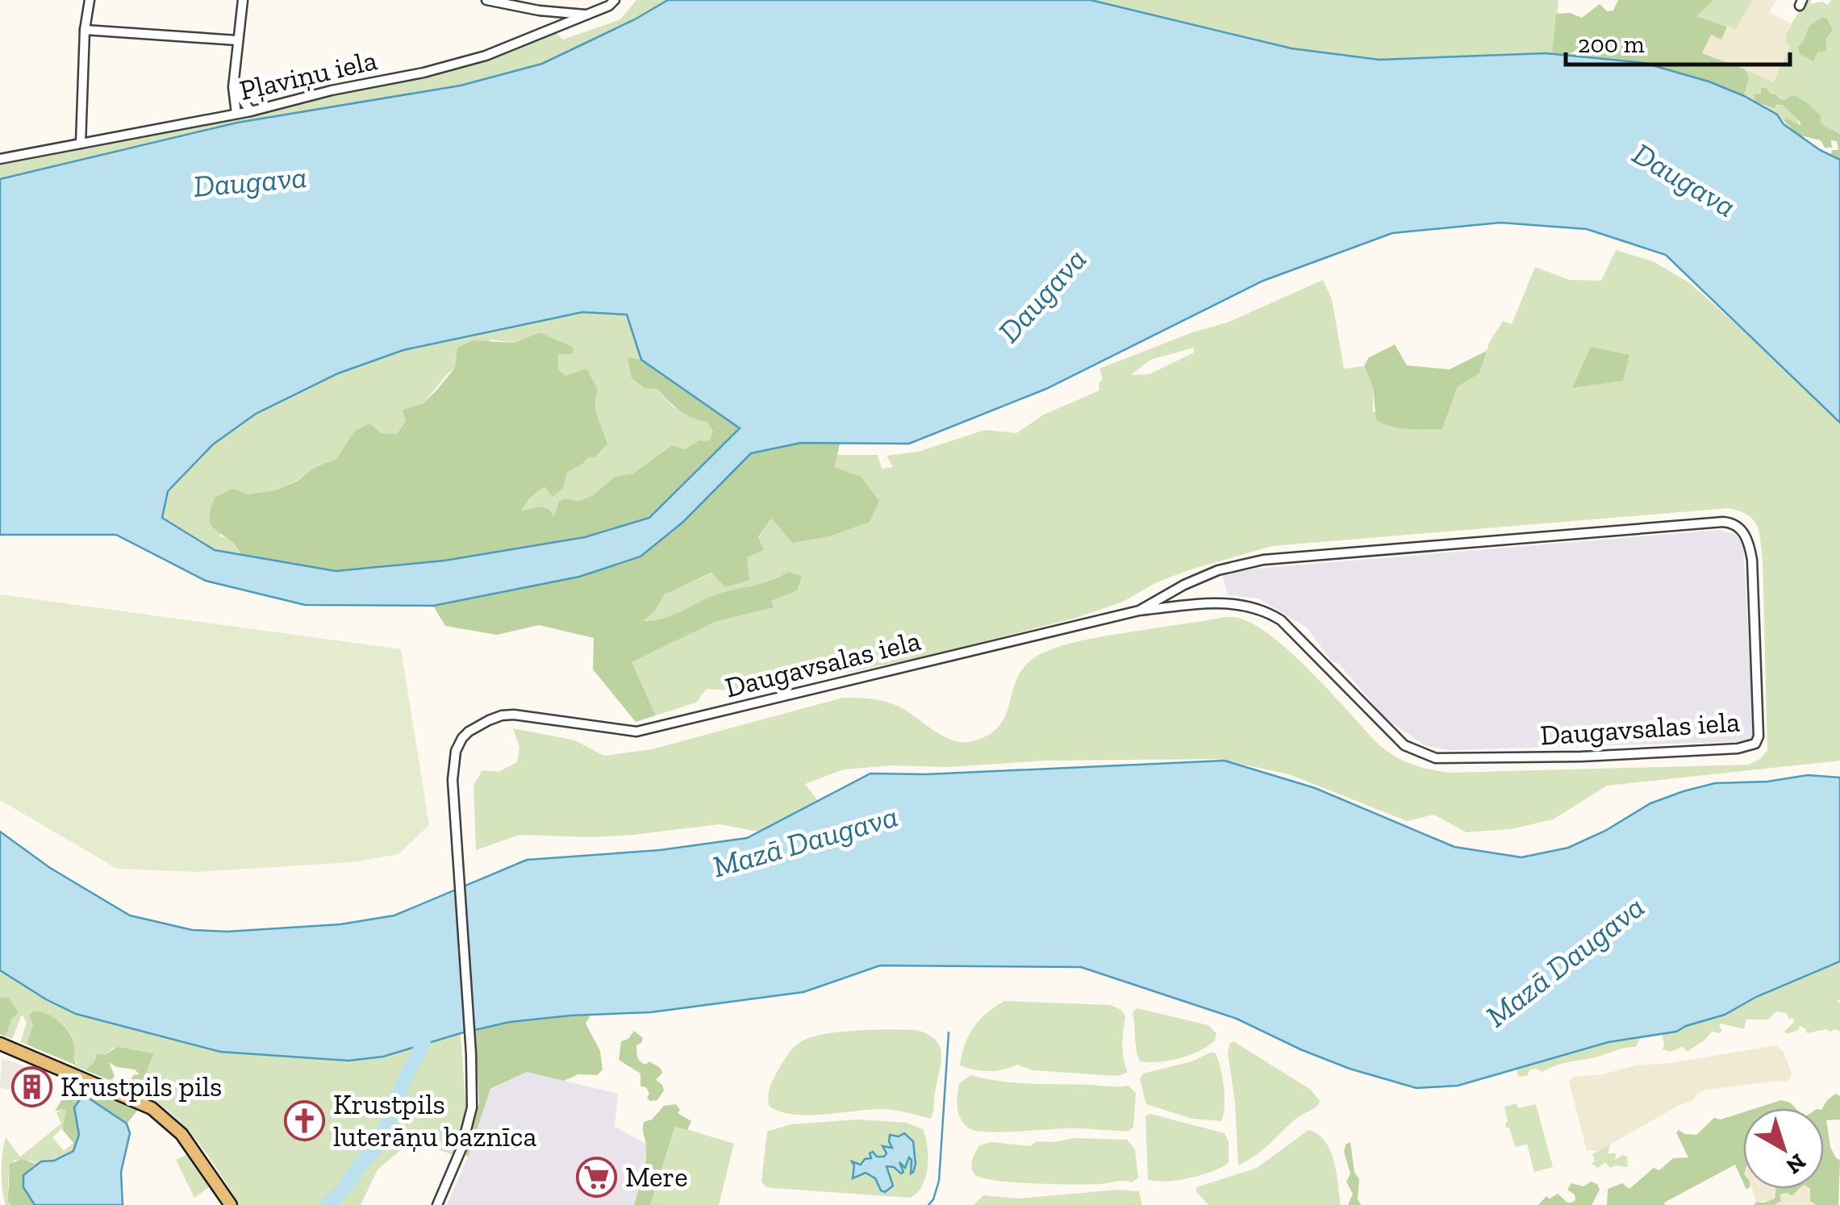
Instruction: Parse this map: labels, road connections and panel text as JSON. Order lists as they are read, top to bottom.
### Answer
{
  "streets": {
    "street": ["Pļaviņu iela", "Daugavsalas iela"]
  },
  "water": ["Daugava", "Mazā Daugava"],
  "places": {
    "building": ["Krustpils pils"],
    "church": ["Krustpils luterāņu baznīca"],
    "supermarket": ["Mere"]
  },
  "scale_bar": "200 m",
  "north": "bottom right"
}
